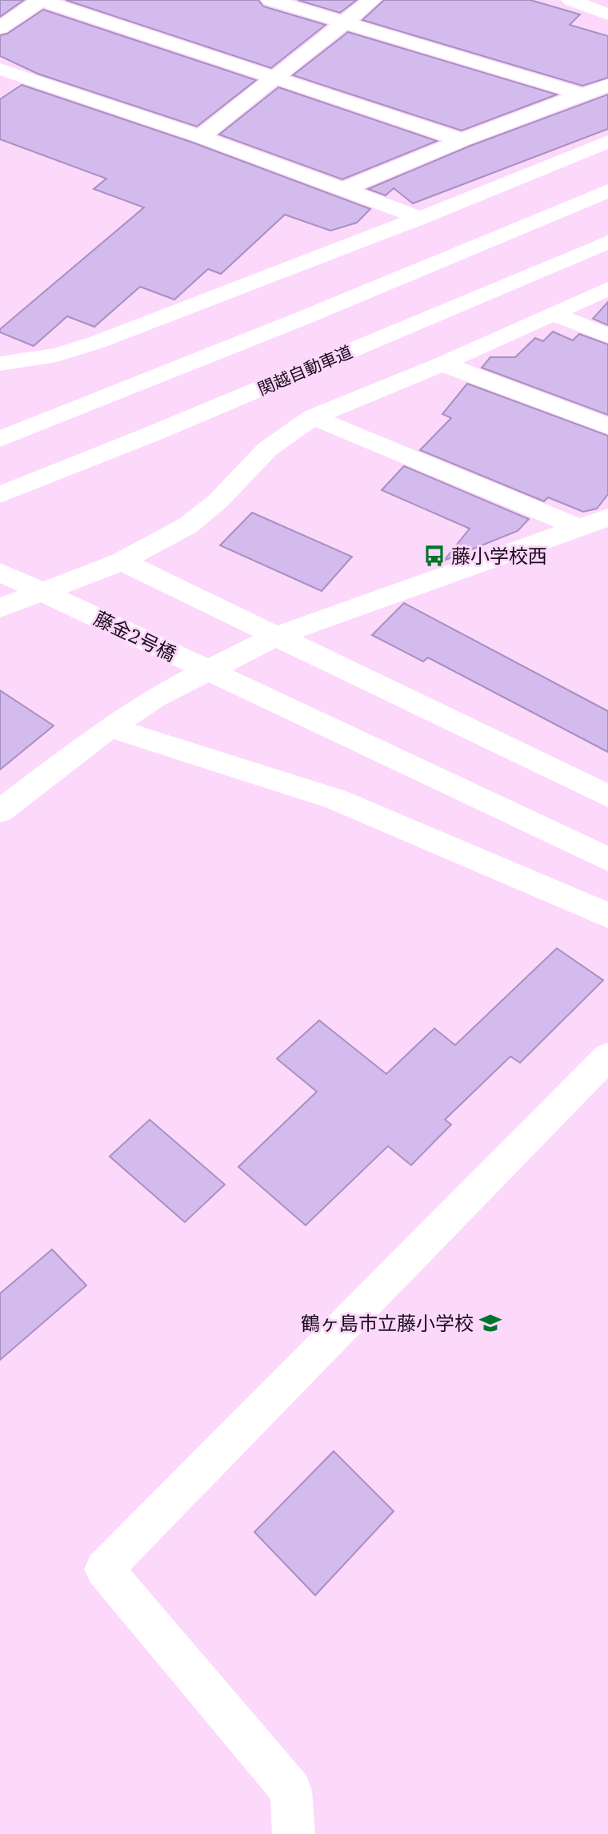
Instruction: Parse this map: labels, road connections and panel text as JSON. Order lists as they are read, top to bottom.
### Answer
{
  "streets": {
    "main road": ["関越自動車道", "藤金2号橋"]
  },
  "places": {
    "bus stop": ["藤小学校西"],
    "school or university": ["鶴ヶ島市立藤小学校"]
  }
}
